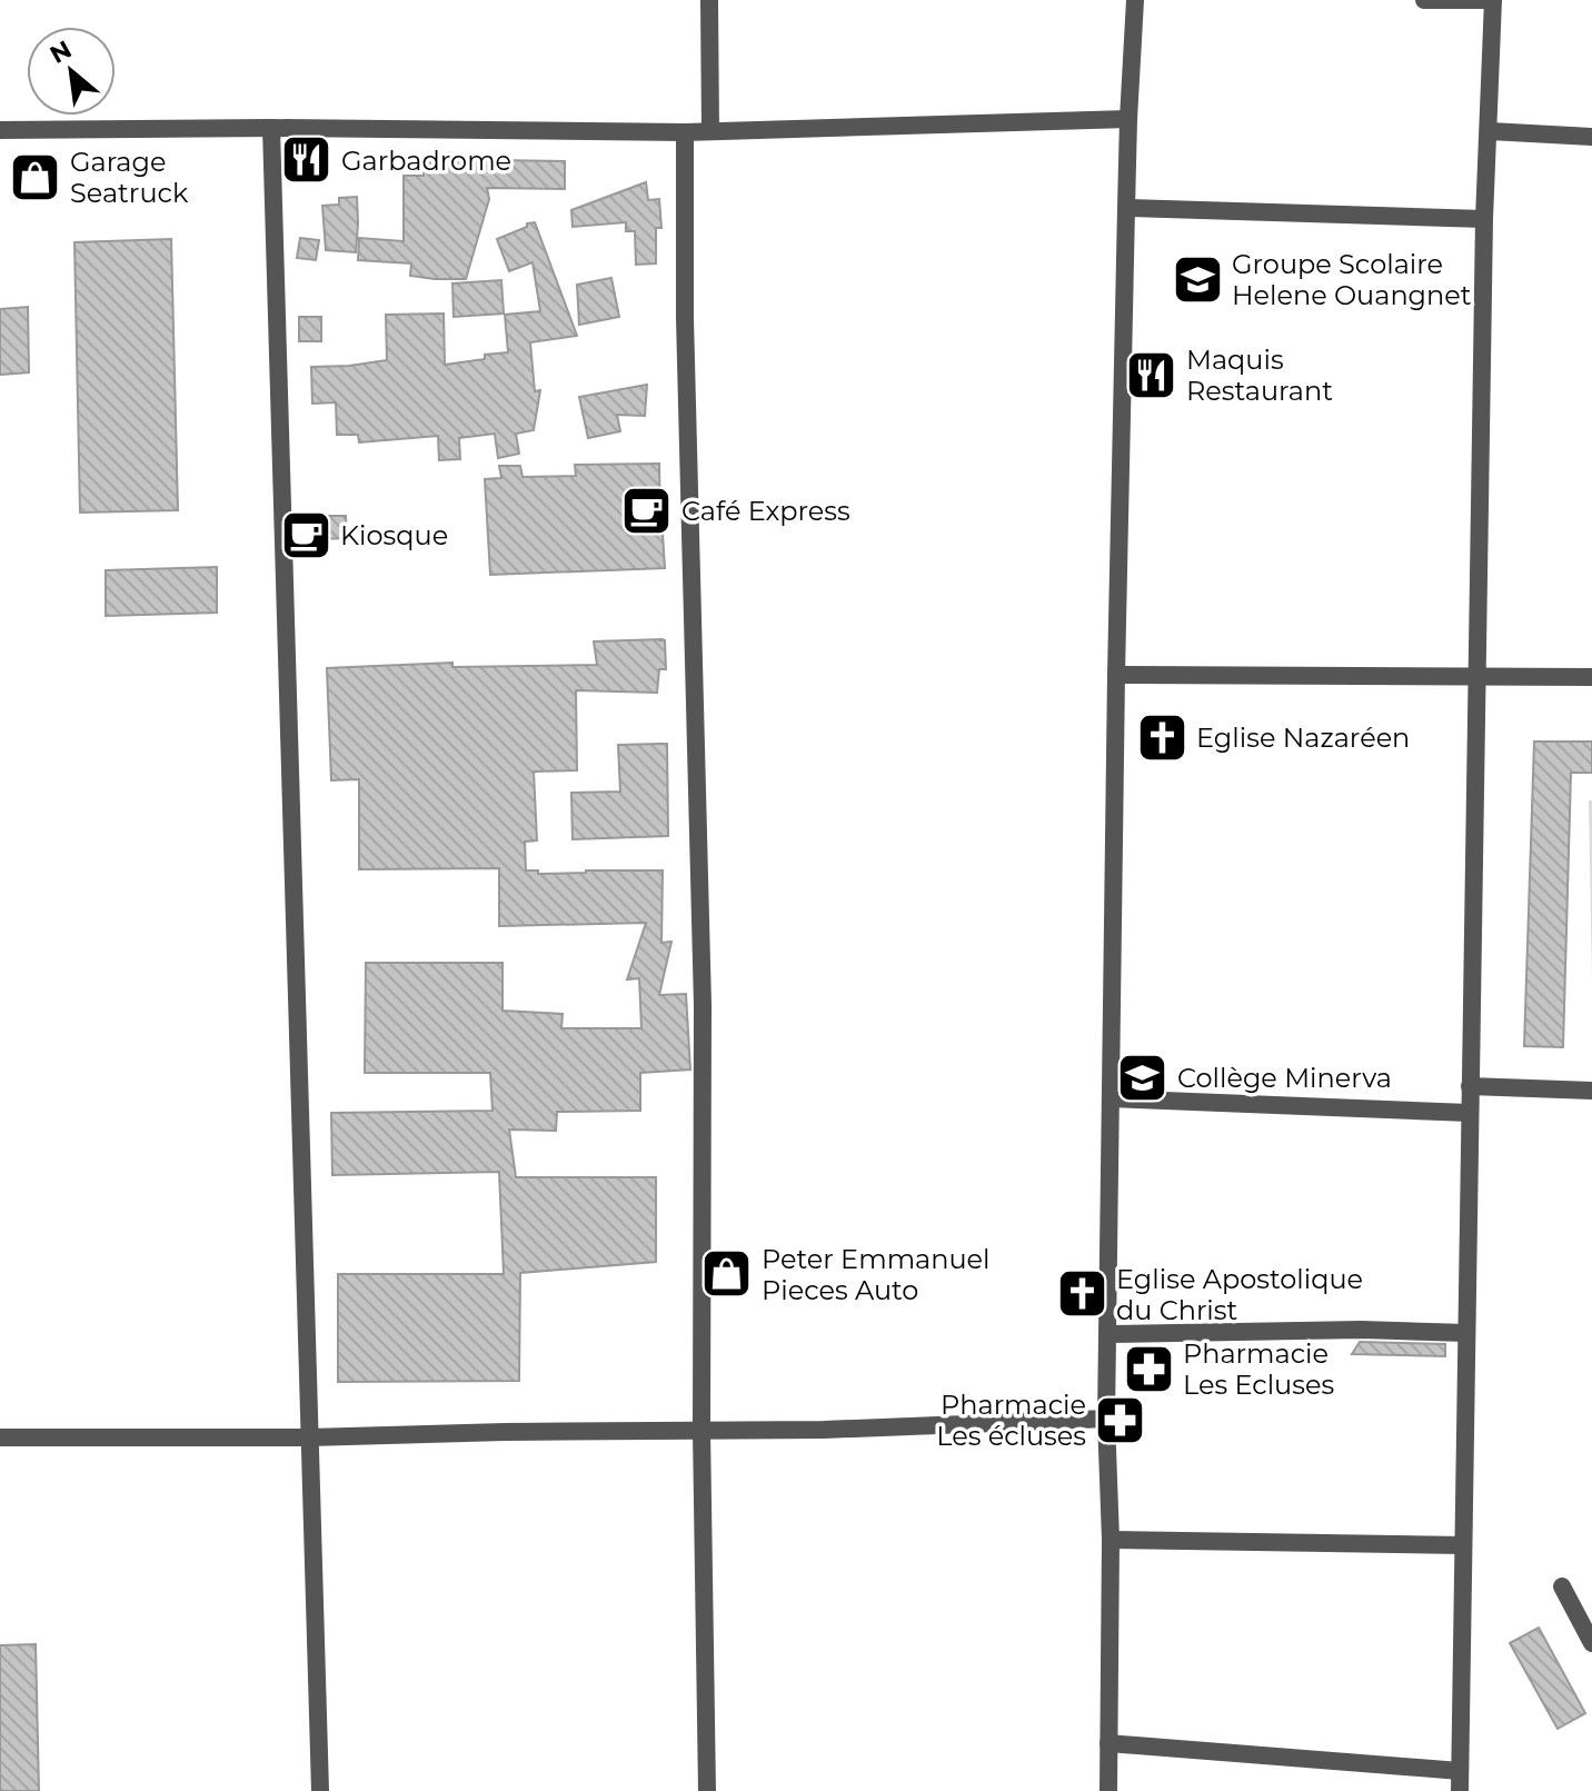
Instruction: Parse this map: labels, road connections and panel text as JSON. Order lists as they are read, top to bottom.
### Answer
{
  "places": {
    "restaurant": ["Garbadrome", "Maquis Restaurant"],
    "shop": ["Garage Seatruck", "Peter Emmanuel Pieces Auto"],
    "school or university": ["Groupe Scolaire Helene Ouangnet", "Collège Minerva"],
    "cafe": ["Café Express", "Kiosque"],
    "church": ["Eglise Nazaréen", "Eglise Apostolique du Christ"],
    "pharmacy": ["Pharmacie Les Ecluses", "Pharmacie Les écluses"]
  },
  "north": "top left"
}
